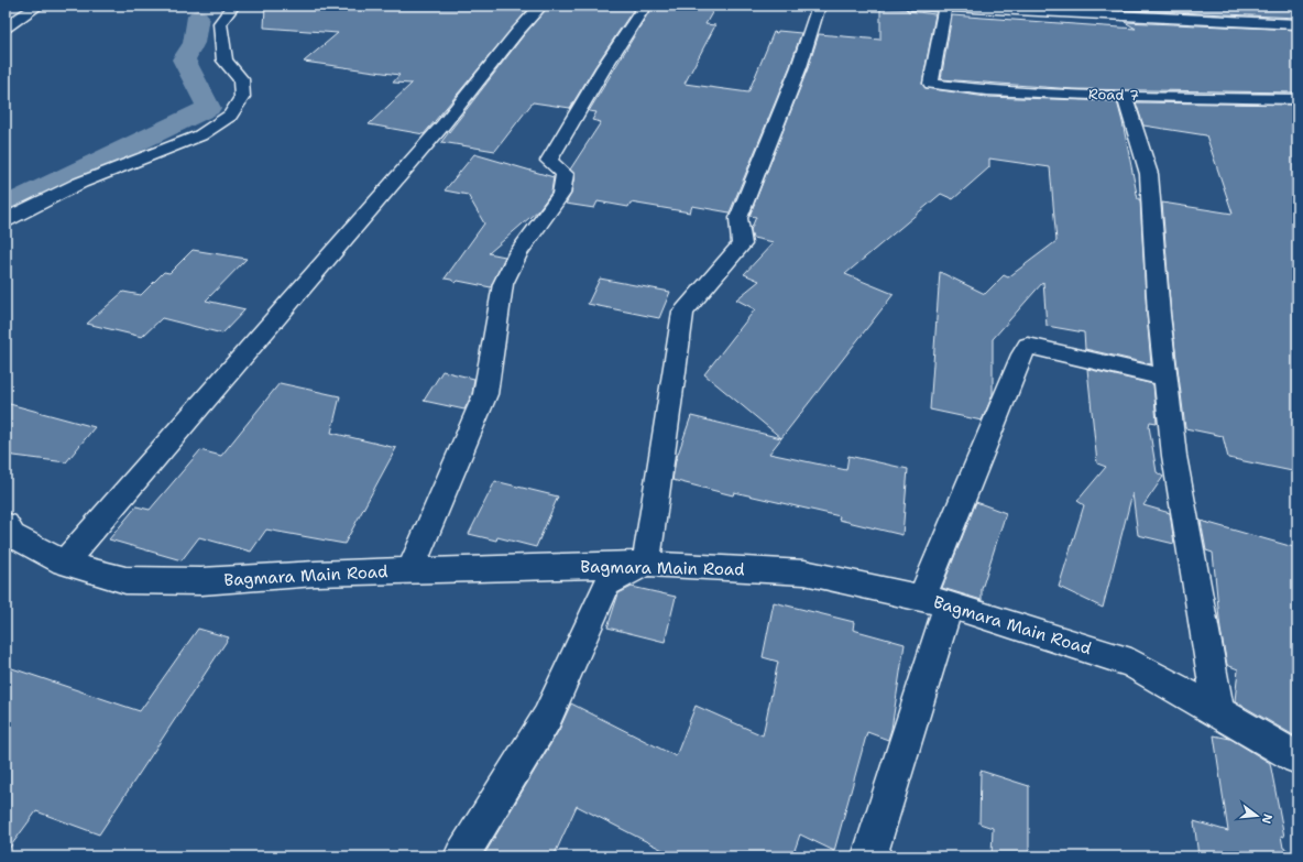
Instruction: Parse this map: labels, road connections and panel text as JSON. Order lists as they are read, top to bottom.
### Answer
{
  "streets": {
    "street": ["Road 7", "Bagmara Main Road"]
  },
  "north": "right"
}
